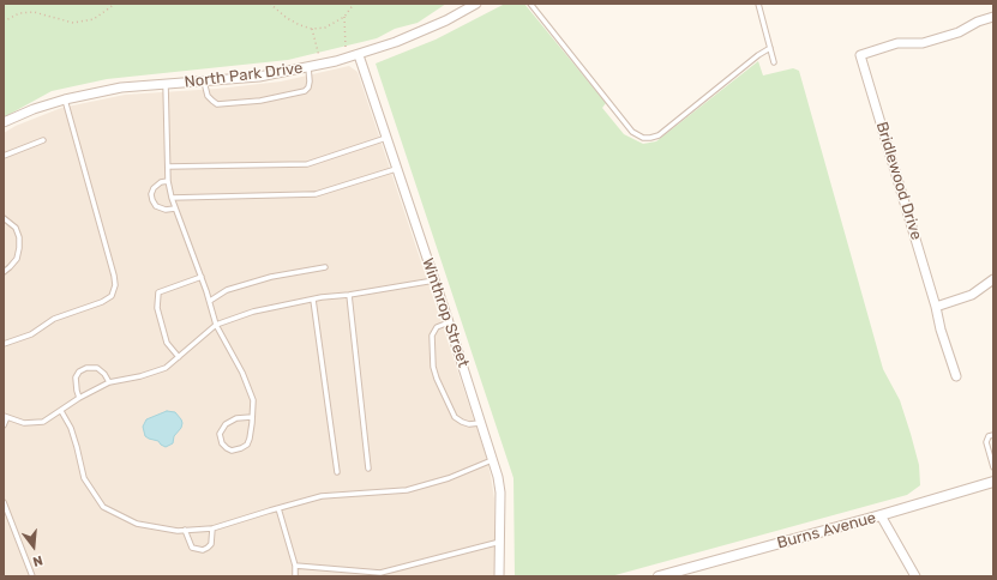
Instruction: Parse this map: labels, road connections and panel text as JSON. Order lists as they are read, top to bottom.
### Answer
{
  "streets": {
    "street": [
      "North Park Drive",
      "Bridlewood Drive",
      "Winthrop Street",
      "Burns Avenue"
    ]
  },
  "crossings": [
    ["North Park Drive", "Winthrop Street"]
  ],
  "north": "bottom"
}
